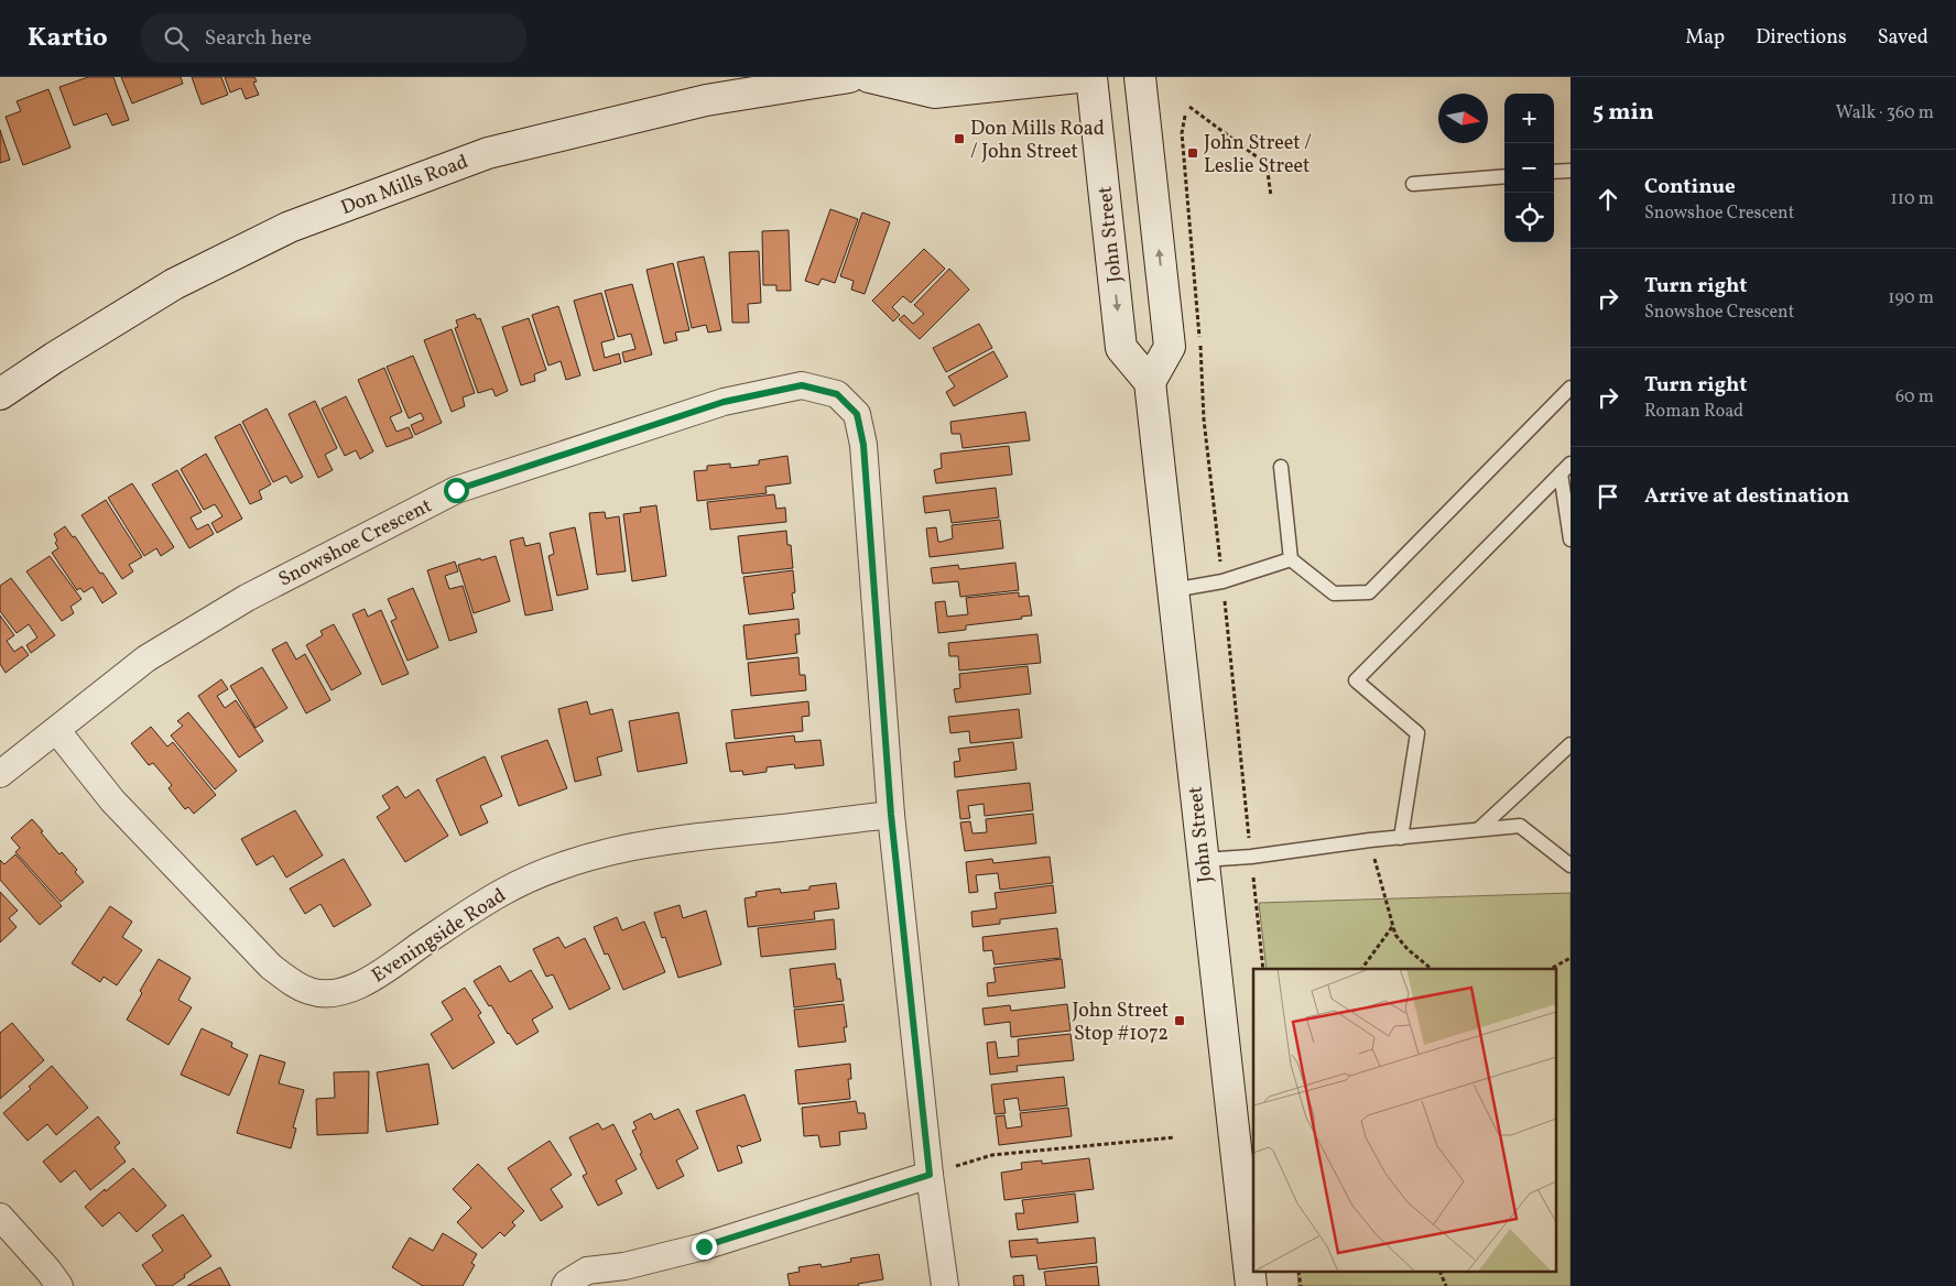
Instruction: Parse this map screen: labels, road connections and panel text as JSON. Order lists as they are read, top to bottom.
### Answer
{
  "streets": {
    "main road": ["Don Mills Road", "John Street"],
    "street": ["Snowshoe Crescent", "Eveningside Road"]
  },
  "crossings": [
    ["Snowshoe Crescent", "Eveningside Road"]
  ],
  "places": {
    "transit": ["Don Mills Road / John Street", "John Street / Leslie Street", "John Street Stop #1072"]
  },
  "north": "right",
  "page": {
    "header": "Kartio",
    "search": "Search here",
    "nav": ["Map", "Directions", "Saved"],
    "heading": ["5 min", "Walk · 360 m"],
    "map_buttons": ["+", "−"],
    "list": [
      ["Continue", "Snowshoe Crescent", "110 m"],
      ["Turn right", "Snowshoe Crescent", "190 m"],
      ["Turn right", "Roman Road", "60 m"],
      "Arrive at destination"
    ]
  }
}
